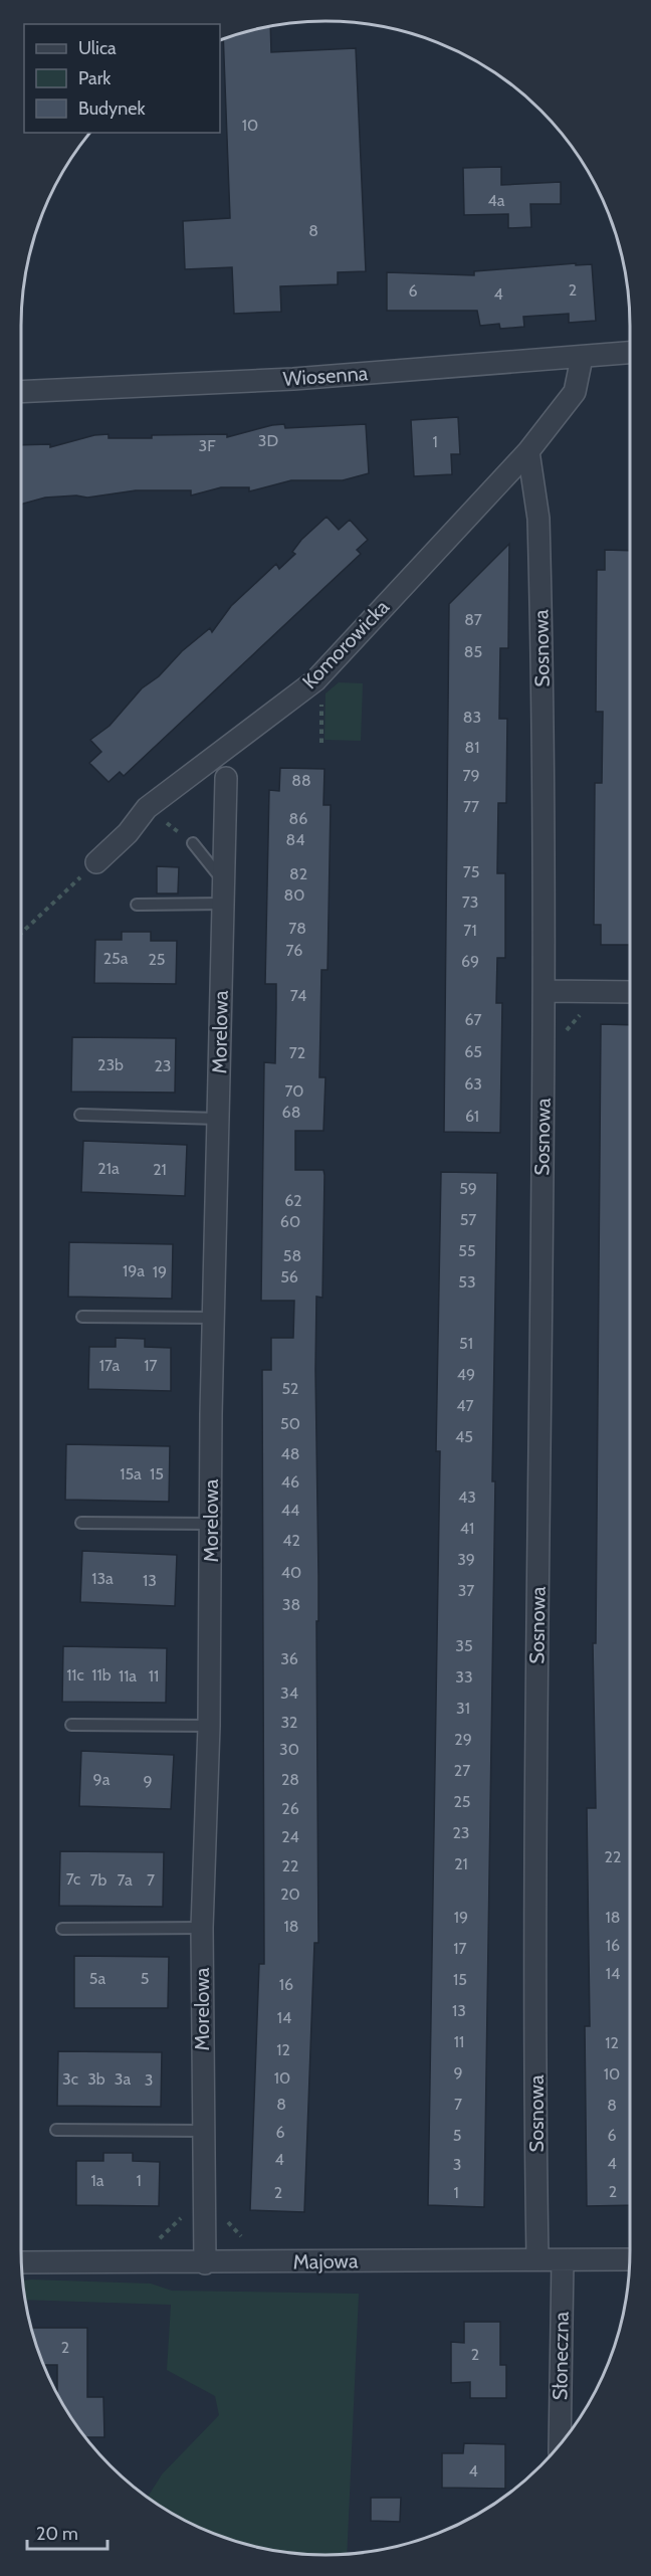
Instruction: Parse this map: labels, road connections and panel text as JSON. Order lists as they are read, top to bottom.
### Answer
{
  "streets": {
    "street": [
      "Wiosenna",
      "Komorowicka",
      "Sosnowa",
      "Morelowa",
      "Majowa",
      "Słoneczna"
    ]
  },
  "crossings": [
    ["Wiosenna", "Komorowicka"],
    ["Komorowicka", "Sosnowa"],
    ["Sosnowa", "Majowa"],
    ["Morelowa", "Majowa"],
    ["Majowa", "Słoneczna"]
  ],
  "house_numbers": [
    "10",
    "4a",
    "8",
    "2",
    "6",
    "4",
    "3D",
    "1",
    "3F",
    "87",
    "85",
    "83",
    "81",
    "79",
    "88",
    "77",
    "86",
    "84",
    "75",
    "82",
    "80",
    "73",
    "78",
    "71",
    "76",
    "25a",
    "25",
    "69",
    "74",
    "67",
    "65",
    "72",
    "23b",
    "23",
    "63",
    "70",
    "68",
    "61",
    "21a",
    "21",
    "59",
    "62",
    "57",
    "60",
    "55",
    "58",
    "19a",
    "19",
    "56",
    "53",
    "51",
    "17a",
    "17",
    "49",
    "52",
    "47",
    "50",
    "45",
    "48",
    "15a",
    "15",
    "46",
    "43",
    "44",
    "41",
    "42",
    "39",
    "40",
    "13a",
    "13",
    "37",
    "38",
    "35",
    "36",
    "11c",
    "11b",
    "11a",
    "11",
    "33",
    "34",
    "31",
    "32",
    "29",
    "30",
    "27",
    "9a",
    "28",
    "9",
    "25",
    "26",
    "23",
    "24",
    "22",
    "21",
    "22",
    "7c",
    "7b",
    "7a",
    "7",
    "20",
    "19",
    "18",
    "18",
    "16",
    "17",
    "14",
    "5a",
    "5",
    "15",
    "16",
    "13",
    "14",
    "11",
    "12",
    "12",
    "9",
    "10",
    "10",
    "3c",
    "3b",
    "3a",
    "3",
    "8",
    "7",
    "8",
    "6",
    "5",
    "6",
    "4",
    "4",
    "3",
    "1a",
    "1",
    "2",
    "2",
    "1",
    "2",
    "2",
    "4"
  ],
  "legend": ["Ulica", "Park", "Budynek"],
  "scale_bar": "20 m"
}
